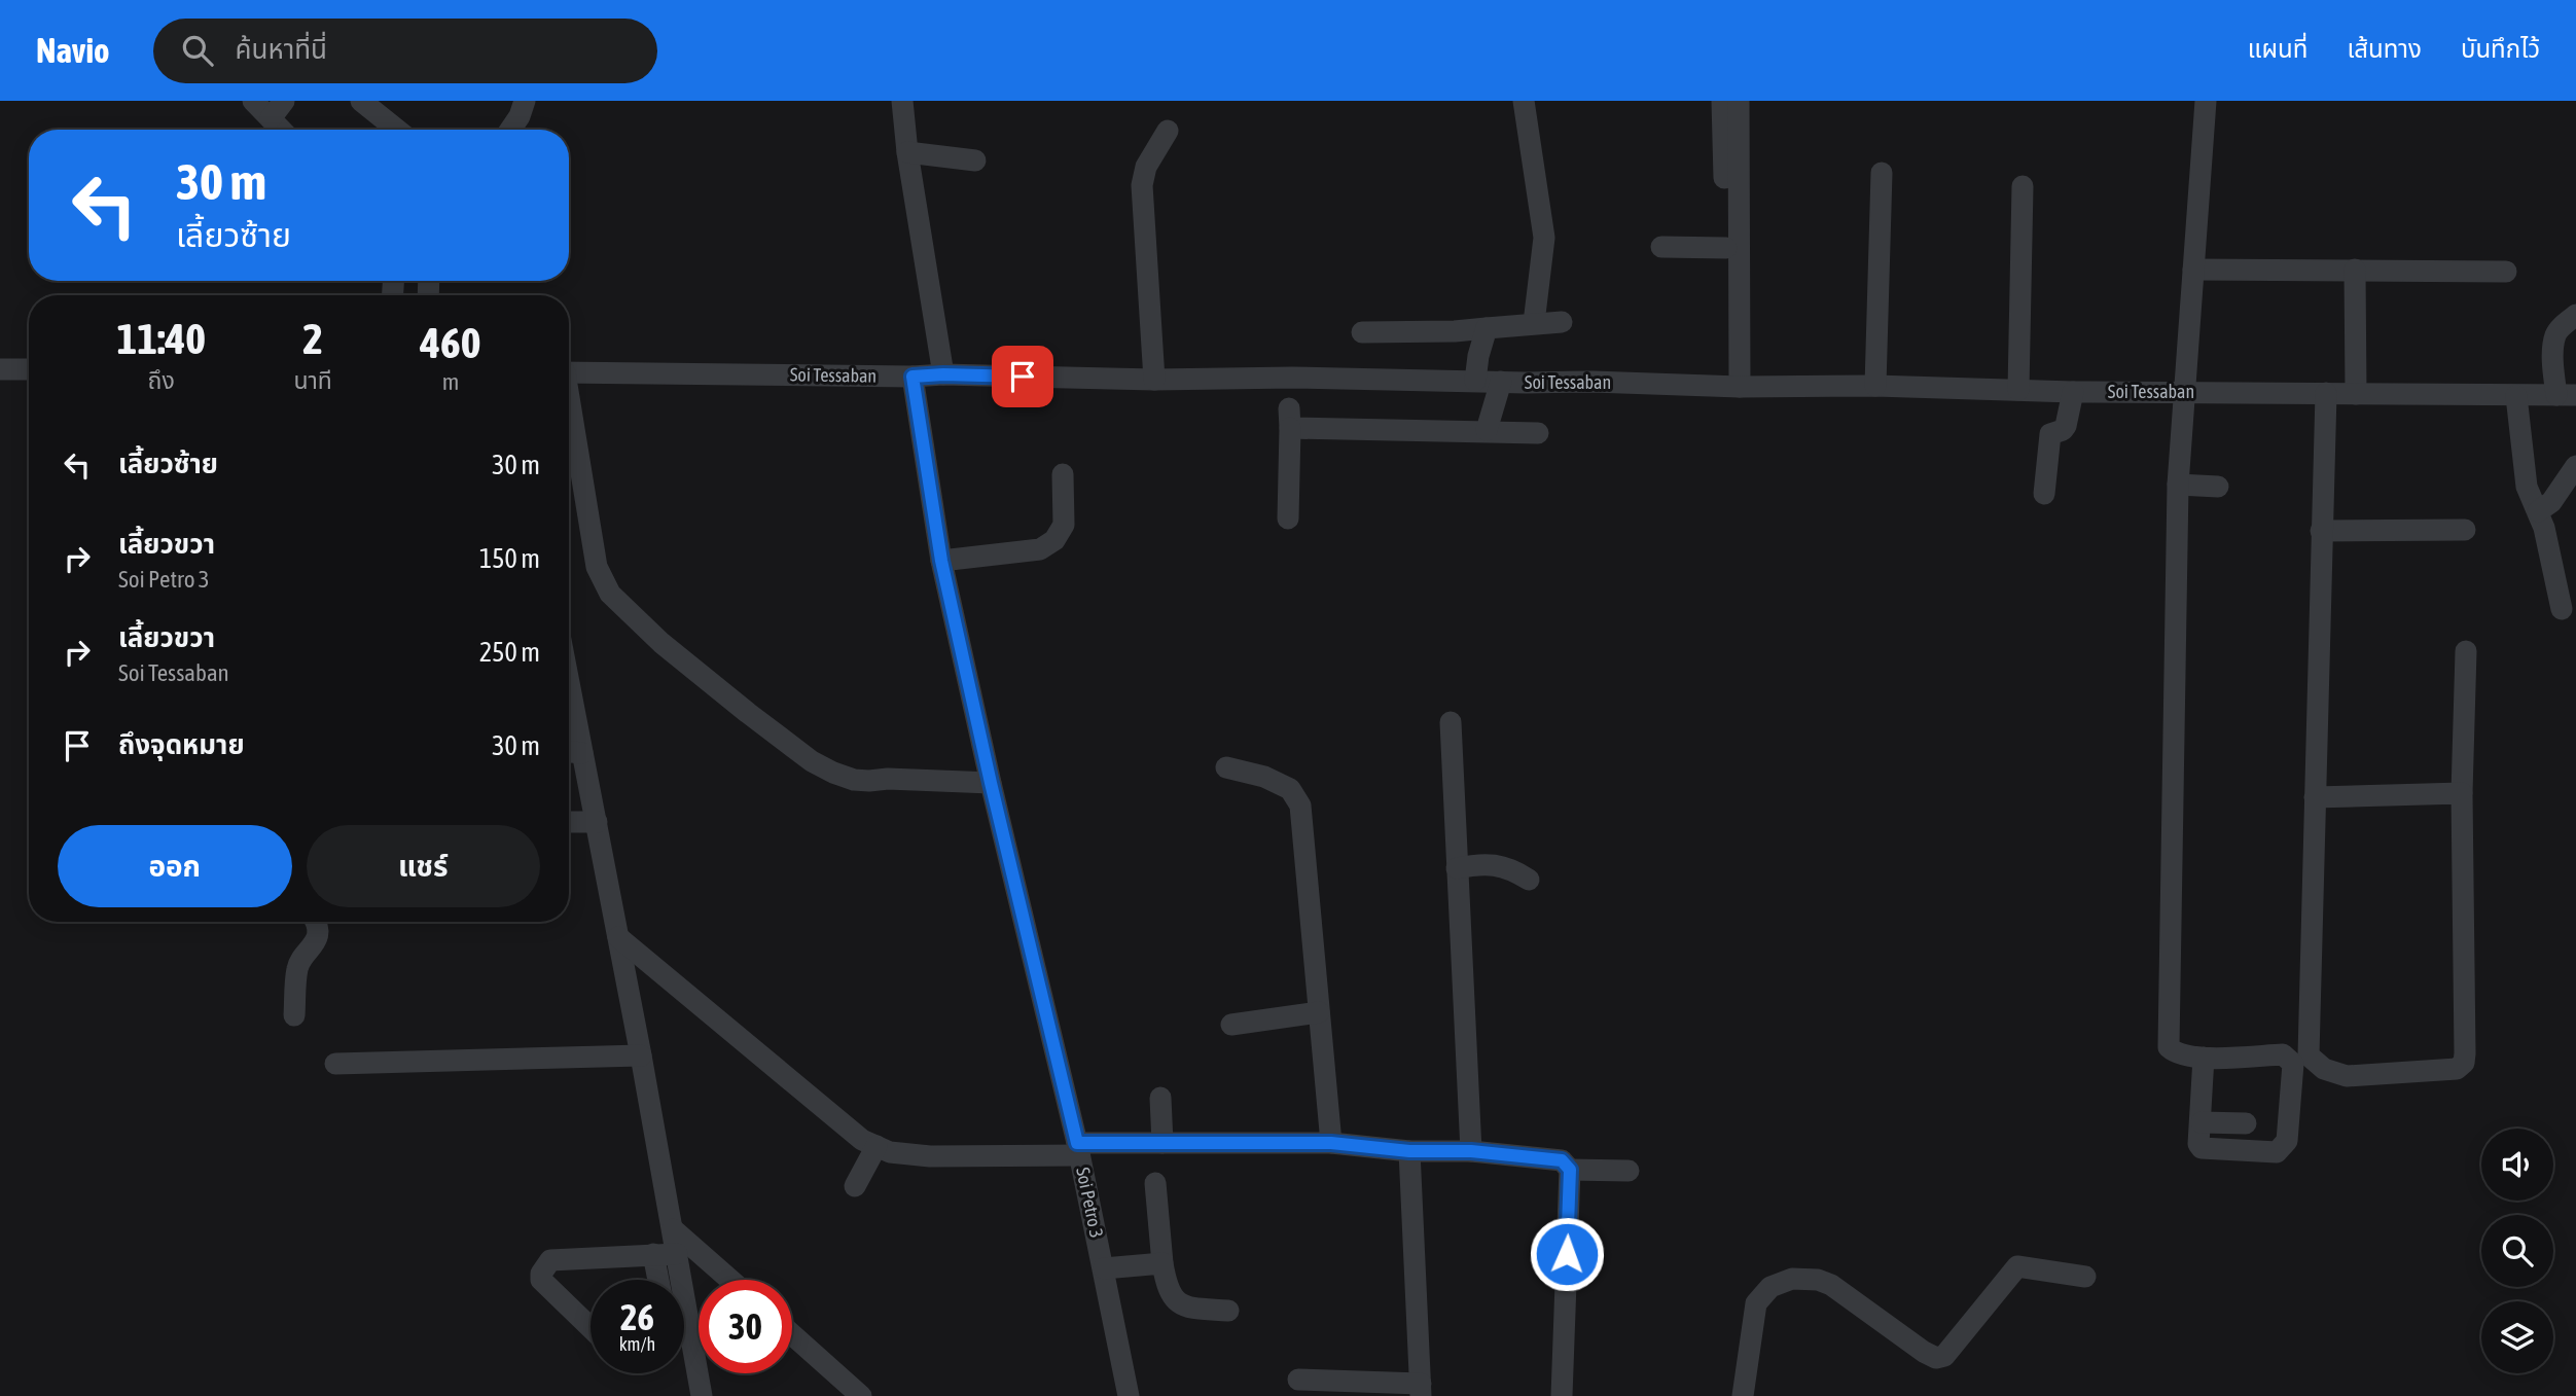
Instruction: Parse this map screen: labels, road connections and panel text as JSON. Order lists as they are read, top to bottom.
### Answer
{
  "streets": {
    "street": ["Soi Tessaban", "Soi Petro 3"]
  },
  "crossings": [
    ["Soi Tessaban", "Soi Petro 3"]
  ],
  "page": {
    "header": "Navio",
    "search": "ค้นหาที่นี่",
    "nav": ["แผนที่", "เส้นทาง", "บันทึกไว้"],
    "turn": ["30 m", "เลี้ยวซ้าย"],
    "eta": [
      "11:40",
      "ถึง",
      "2",
      "นาที",
      "460",
      "m"
    ],
    "list": [
      {
        "name": "เลี้ยวซ้าย",
        "value": "30 m"
      },
      {
        "name": "เลี้ยวขวา",
        "note": "Soi Petro 3",
        "value": "150 m"
      },
      {
        "name": "เลี้ยวขวา",
        "note": "Soi Tessaban",
        "value": "250 m"
      },
      {
        "name": "ถึงจุดหมาย",
        "value": "30 m"
      }
    ],
    "buttons": ["ออก", "แชร์"],
    "speed": "26 km/h",
    "limit": "30"
  }
}
